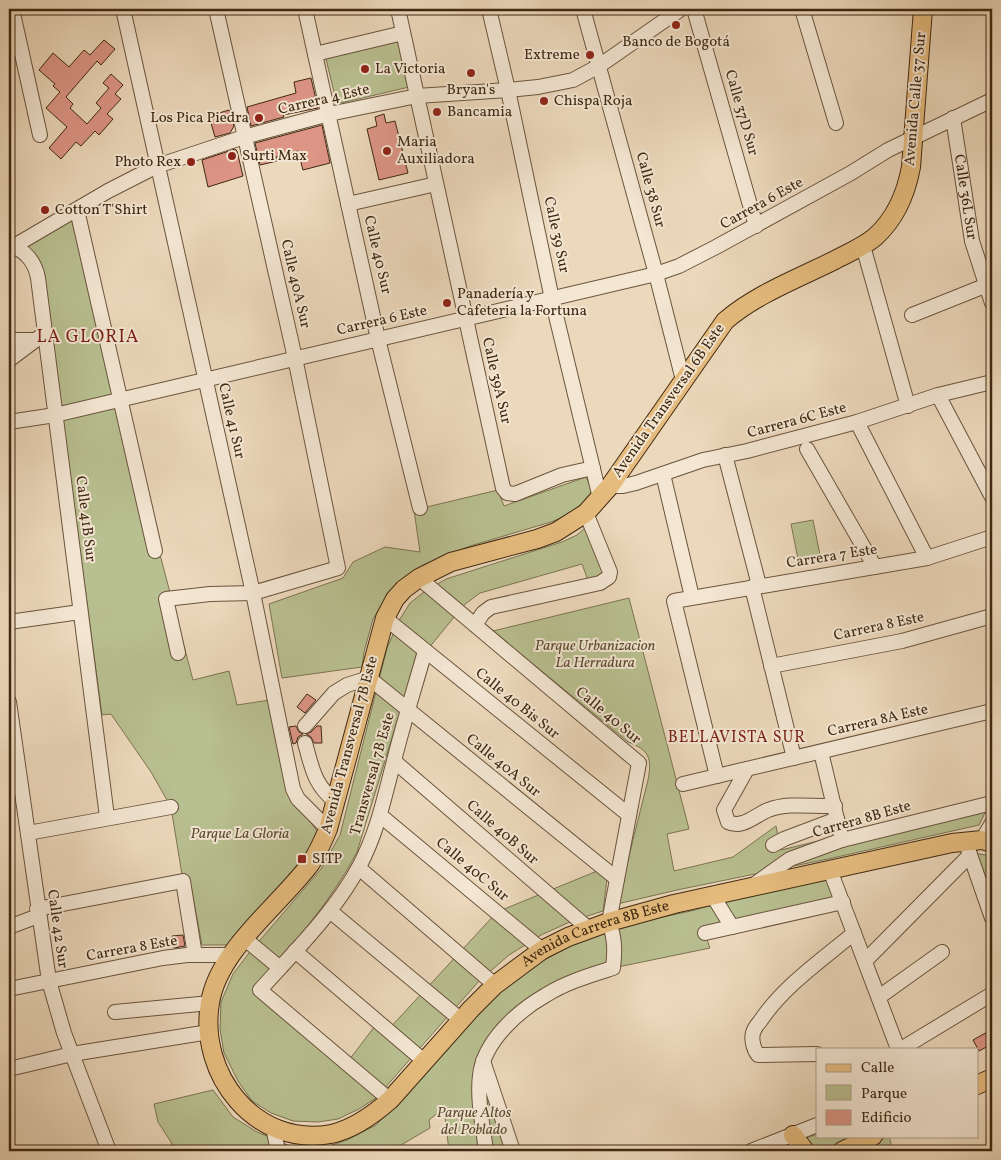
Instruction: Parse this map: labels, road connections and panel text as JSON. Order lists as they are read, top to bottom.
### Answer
{
  "streets": {
    "main road": [
      "Avenida Calle 37 Sur",
      "Avenida Transversal 6B Este",
      "Avenida Transversal 7B Este",
      "Avenida Carrera 8B Este"
    ],
    "street": [
      "Carrera 4 Este",
      "Calle 37D Sur",
      "Calle 38 Sur",
      "Calle 36L Sur",
      "Carrera 6 Este",
      "Calle 39 Sur",
      "Calle 40 Sur",
      "Calle 40A Sur",
      "Calle 39A Sur",
      "Calle 41 Sur",
      "Carrera 6C Este",
      "Calle 41B Sur",
      "Carrera 7 Este",
      "Carrera 8 Este",
      "Calle 40 Bis Sur",
      "Carrera 8A Este",
      "Transversal 7B Este",
      "Carrera 8B Este",
      "Calle 40B Sur",
      "Calle 40C Sur",
      "Calle 42 Sur"
    ]
  },
  "crossings": [
    ["Avenida Calle 37 Sur", "Carrera 6 Este"],
    ["Avenida Calle 37 Sur", "Avenida Transversal 6B Este"],
    ["Carrera 4 Este", "Calle 38 Sur"],
    ["Carrera 4 Este", "Calle 39 Sur"],
    ["Carrera 4 Este", "Calle 40 Sur"],
    ["Carrera 4 Este", "Calle 40A Sur"],
    ["Carrera 4 Este", "Calle 39A Sur"],
    ["Carrera 4 Este", "Calle 41 Sur"],
    ["Carrera 4 Este", "Calle 41B Sur"],
    ["Calle 37D Sur", "Carrera 6 Este"],
    ["Calle 38 Sur", "Carrera 6 Este"],
    ["Calle 38 Sur", "Avenida Transversal 6B Este"],
    ["Calle 36L Sur", "Carrera 6 Este"],
    ["Carrera 6 Este", "Calle 39 Sur"],
    ["Carrera 6 Este", "Calle 40 Sur"],
    ["Carrera 6 Este", "Calle 40A Sur"],
    ["Carrera 6 Este", "Calle 39A Sur"],
    ["Carrera 6 Este", "Calle 41 Sur"],
    ["Carrera 6 Este", "Calle 41B Sur"],
    ["Calle 39 Sur", "Calle 39A Sur"],
    ["Calle 39 Sur", "Avenida Transversal 6B Este"],
    ["Calle 39 Sur", "Carrera 6C Este"],
    ["Calle 40 Sur", "Calle 40 Bis Sur"],
    ["Calle 40 Sur", "Avenida Transversal 7B Este"],
    ["Calle 40A Sur", "Calle 41 Sur"],
    ["Calle 40A Sur", "Avenida Transversal 7B Este"],
    ["Calle 40A Sur", "Transversal 7B Este"],
    ["Avenida Transversal 6B Este", "Carrera 6C Este"],
    ["Avenida Transversal 6B Este", "Avenida Transversal 7B Este"],
    ["Calle 41 Sur", "Avenida Transversal 7B Este"],
    ["Carrera 7 Este", "Carrera 8A Este"],
    ["Carrera 8 Este", "Avenida Transversal 7B Este"],
    ["Carrera 8 Este", "Calle 42 Sur"],
    ["Calle 40 Bis Sur", "Avenida Transversal 7B Este"],
    ["Calle 40 Bis Sur", "Transversal 7B Este"],
    ["Avenida Transversal 7B Este", "Avenida Carrera 8B Este"],
    ["Transversal 7B Este", "Calle 40B Sur"],
    ["Transversal 7B Este", "Calle 40C Sur"],
    ["Transversal 7B Este", "Avenida Carrera 8B Este"],
    ["Carrera 8B Este", "Avenida Carrera 8B Este"],
    ["Calle 40B Sur", "Avenida Carrera 8B Este"],
    ["Calle 40C Sur", "Avenida Carrera 8B Este"]
  ],
  "districts": ["LA GLORIA", "BELLAVISTA SUR"],
  "parks": ["Parque Urbanizacion La Herradura", "Parque La Gloria", "Parque Altos del Poblado"],
  "places": {
    "other": [
      "Banco de Bogotá",
      "Extreme",
      "La Victoria",
      "Bryan's",
      "Chispa Roja",
      "Bancamia",
      "Los Pica Piedra",
      "Maria Auxiliadora",
      "Surti Max",
      "Photo Rex",
      "Cotton T'Shirt",
      "Panadería y Cafeteria la Fortuna"
    ],
    "transit": ["SITP"]
  },
  "legend": ["Calle", "Parque", "Edificio"]
}
